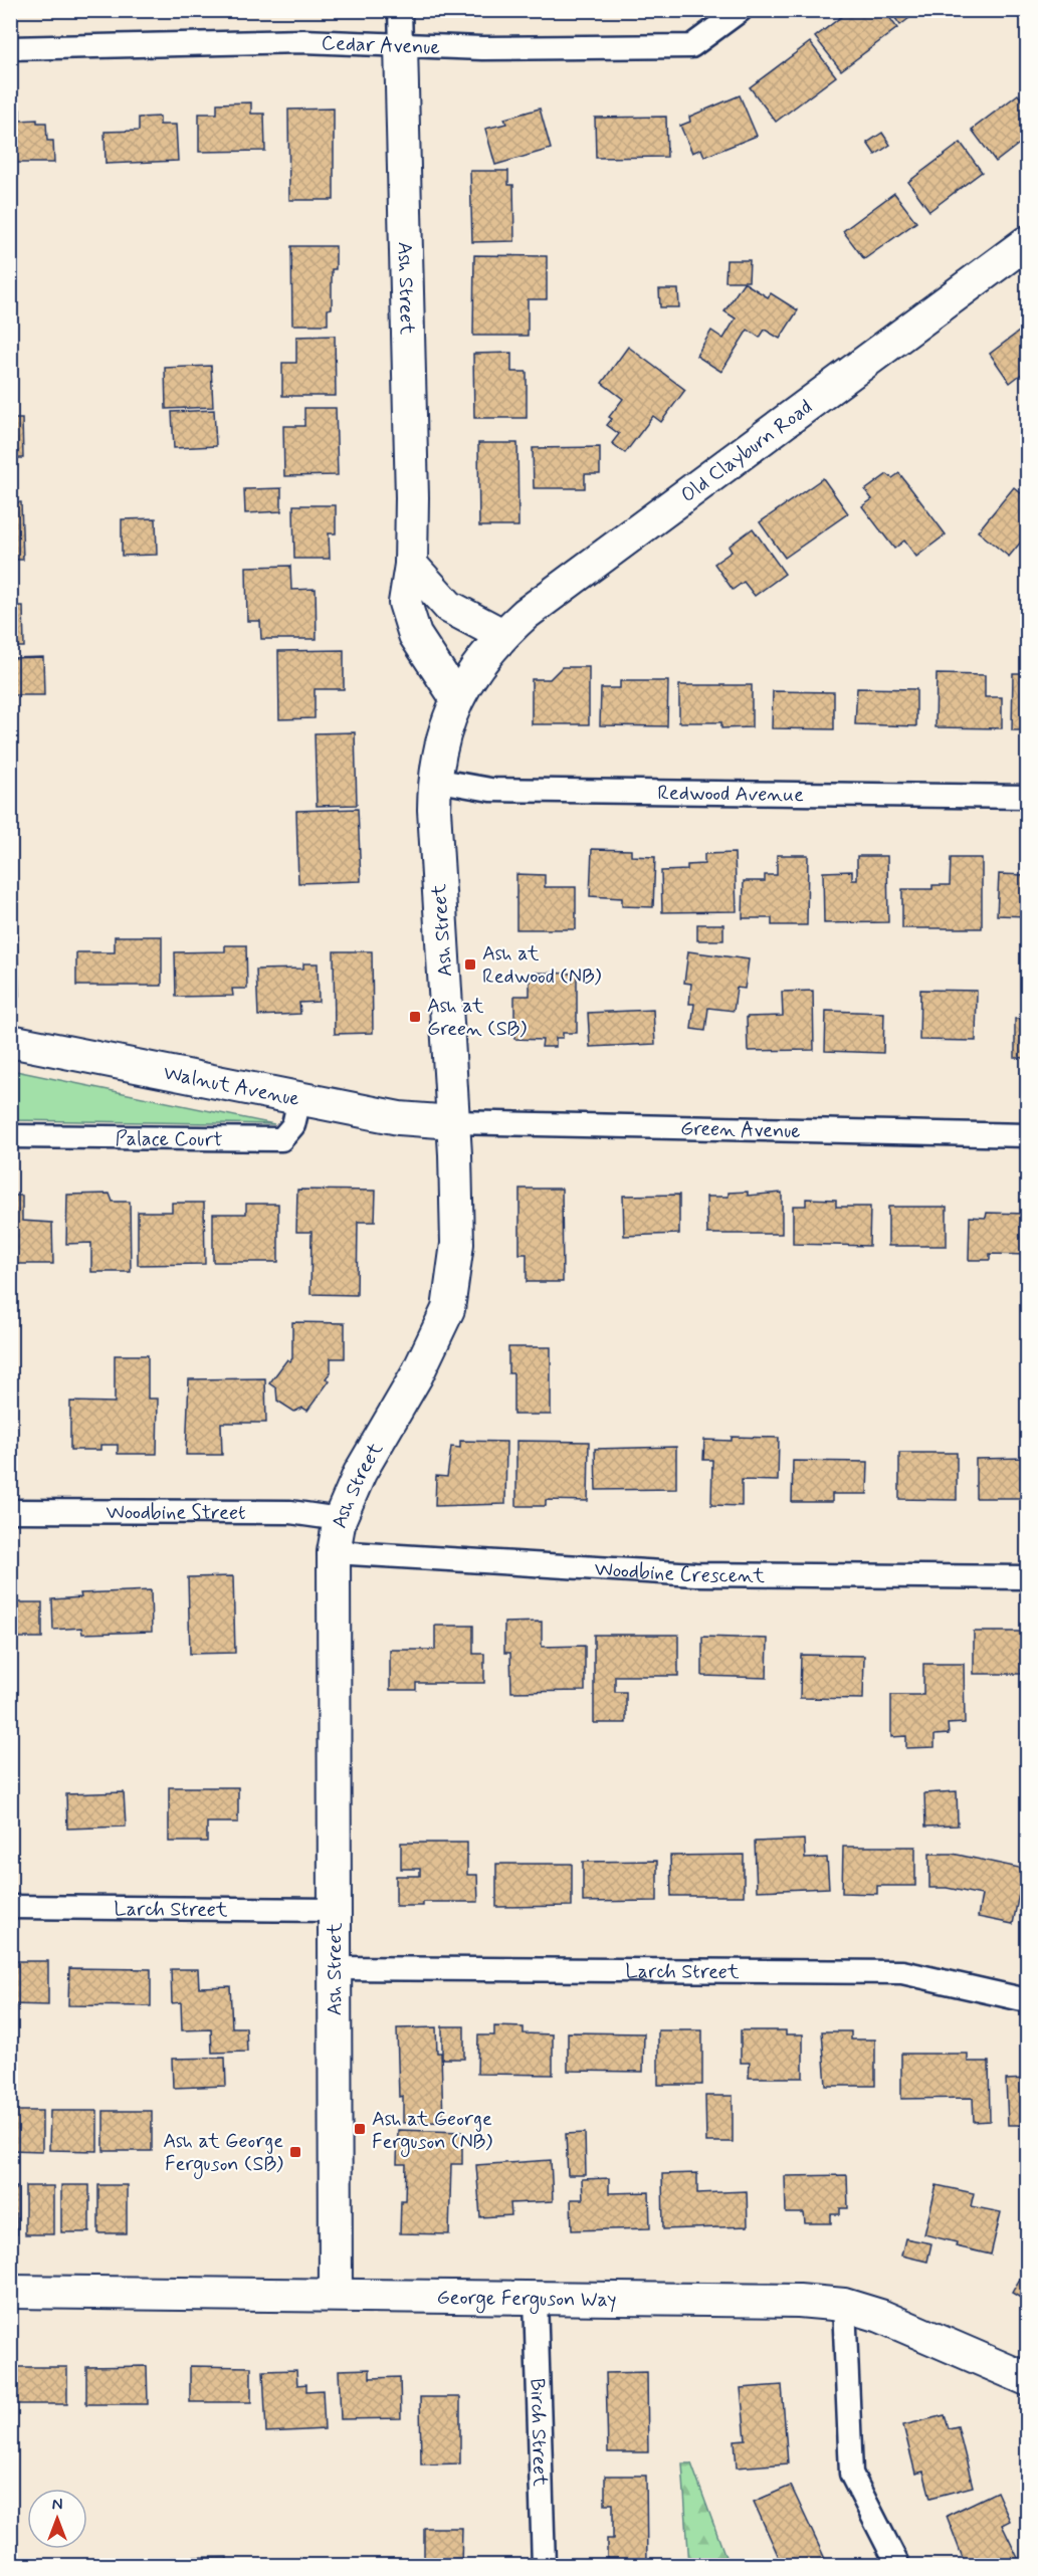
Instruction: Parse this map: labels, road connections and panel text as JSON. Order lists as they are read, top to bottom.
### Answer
{
  "streets": {
    "main road": [
      "Ash Street",
      "Old Clayburn Road",
      "Walnut Avenue",
      "George Ferguson Way"
    ],
    "street": [
      "Cedar Avenue",
      "Redwood Avenue",
      "Green Avenue",
      "Palace Court",
      "Woodbine Street",
      "Woodbine Crescent",
      "Larch Street",
      "Birch Street"
    ]
  },
  "crossings": [
    ["Cedar Avenue", "Ash Street"],
    ["Ash Street", "Old Clayburn Road"],
    ["Ash Street", "Redwood Avenue"],
    ["Ash Street", "Walnut Avenue"],
    ["Ash Street", "Green Avenue"],
    ["Ash Street", "Woodbine Street"],
    ["Ash Street", "Woodbine Crescent"],
    ["Ash Street", "Larch Street"],
    ["Ash Street", "George Ferguson Way"],
    ["Walnut Avenue", "Green Avenue"],
    ["Walnut Avenue", "Palace Court"],
    ["George Ferguson Way", "Birch Street"]
  ],
  "places": {
    "transit": [
      "Ash at Redwood (NB)",
      "Ash at Green (SB)",
      "Ash at George Ferguson (NB)",
      "Ash at George Ferguson (SB)"
    ]
  },
  "north": "top"
}
